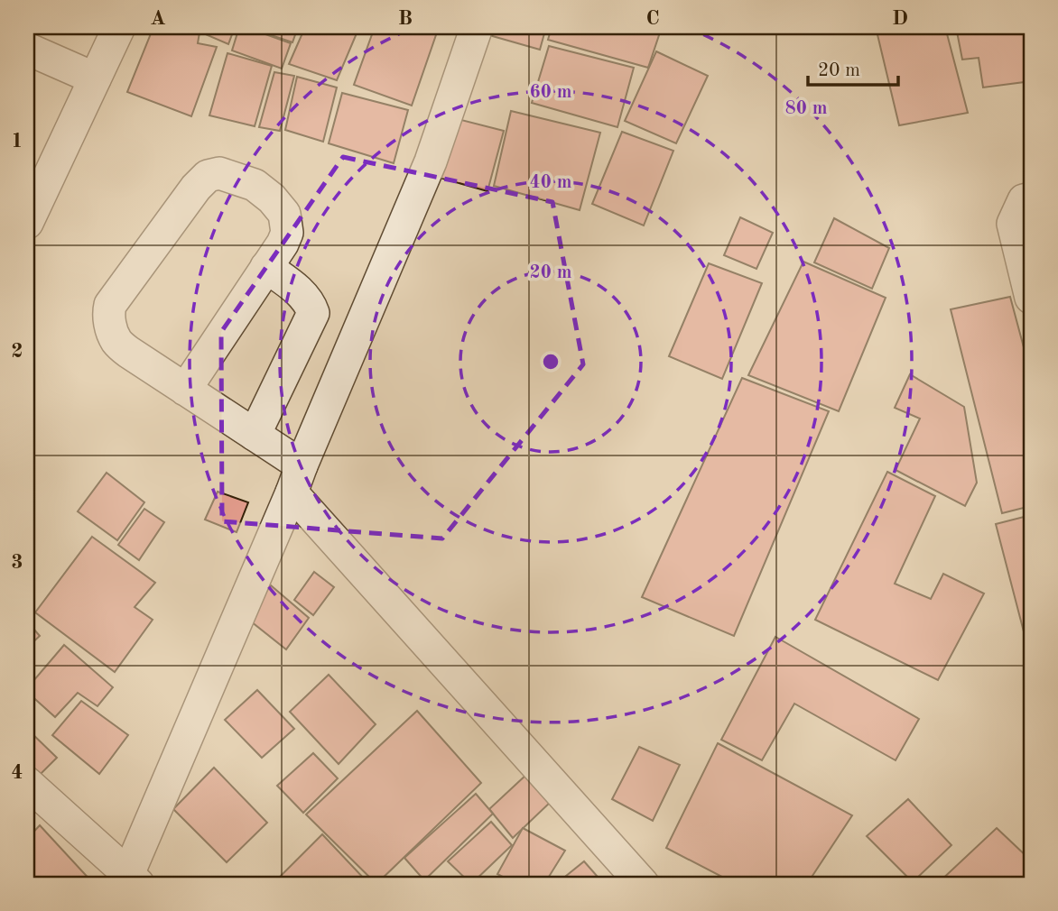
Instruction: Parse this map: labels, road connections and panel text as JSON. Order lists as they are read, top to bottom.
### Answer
{
  "scale_bar": "20 m",
  "grid": {
    "columns": [
      "A",
      "B",
      "C",
      "D"
    ],
    "rows": [
      "1",
      "2",
      "3",
      "4"
    ]
  },
  "rings": [
    "60 m",
    "80 m",
    "40 m",
    "20 m"
  ]
}
